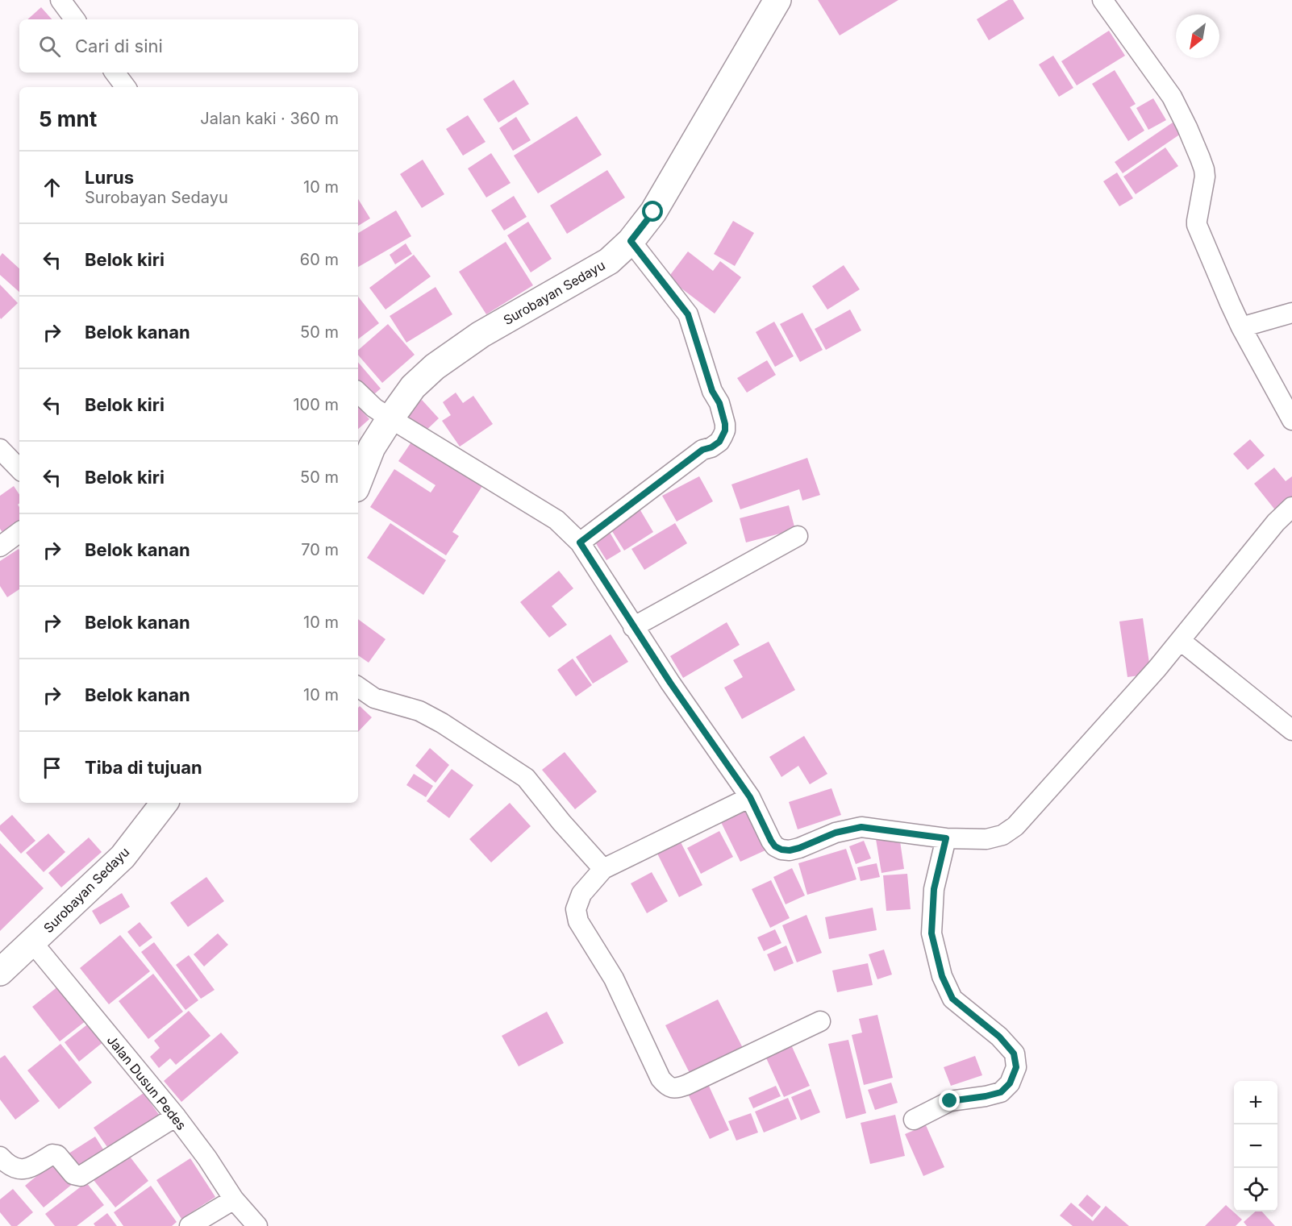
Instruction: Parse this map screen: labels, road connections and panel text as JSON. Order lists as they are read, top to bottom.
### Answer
{
  "streets": {
    "main road": ["Surobayan Sedayu"],
    "street": ["Jalan Dusun Pedes"]
  },
  "crossings": [
    ["Surobayan Sedayu", "Jalan Dusun Pedes"]
  ],
  "north": "bottom left",
  "page": {
    "search": "Cari di sini",
    "heading": ["5 mnt", "Jalan kaki · 360 m"],
    "list": [
      ["Lurus", "Surobayan Sedayu", "10 m"],
      ["Belok kiri", "60 m"],
      ["Belok kanan", "50 m"],
      ["Belok kiri", "100 m"],
      ["Belok kiri", "50 m"],
      ["Belok kanan", "70 m"],
      ["Belok kanan", "10 m"],
      ["Belok kanan", "10 m"],
      "Tiba di tujuan"
    ],
    "map_buttons": ["+", "−"]
  }
}
